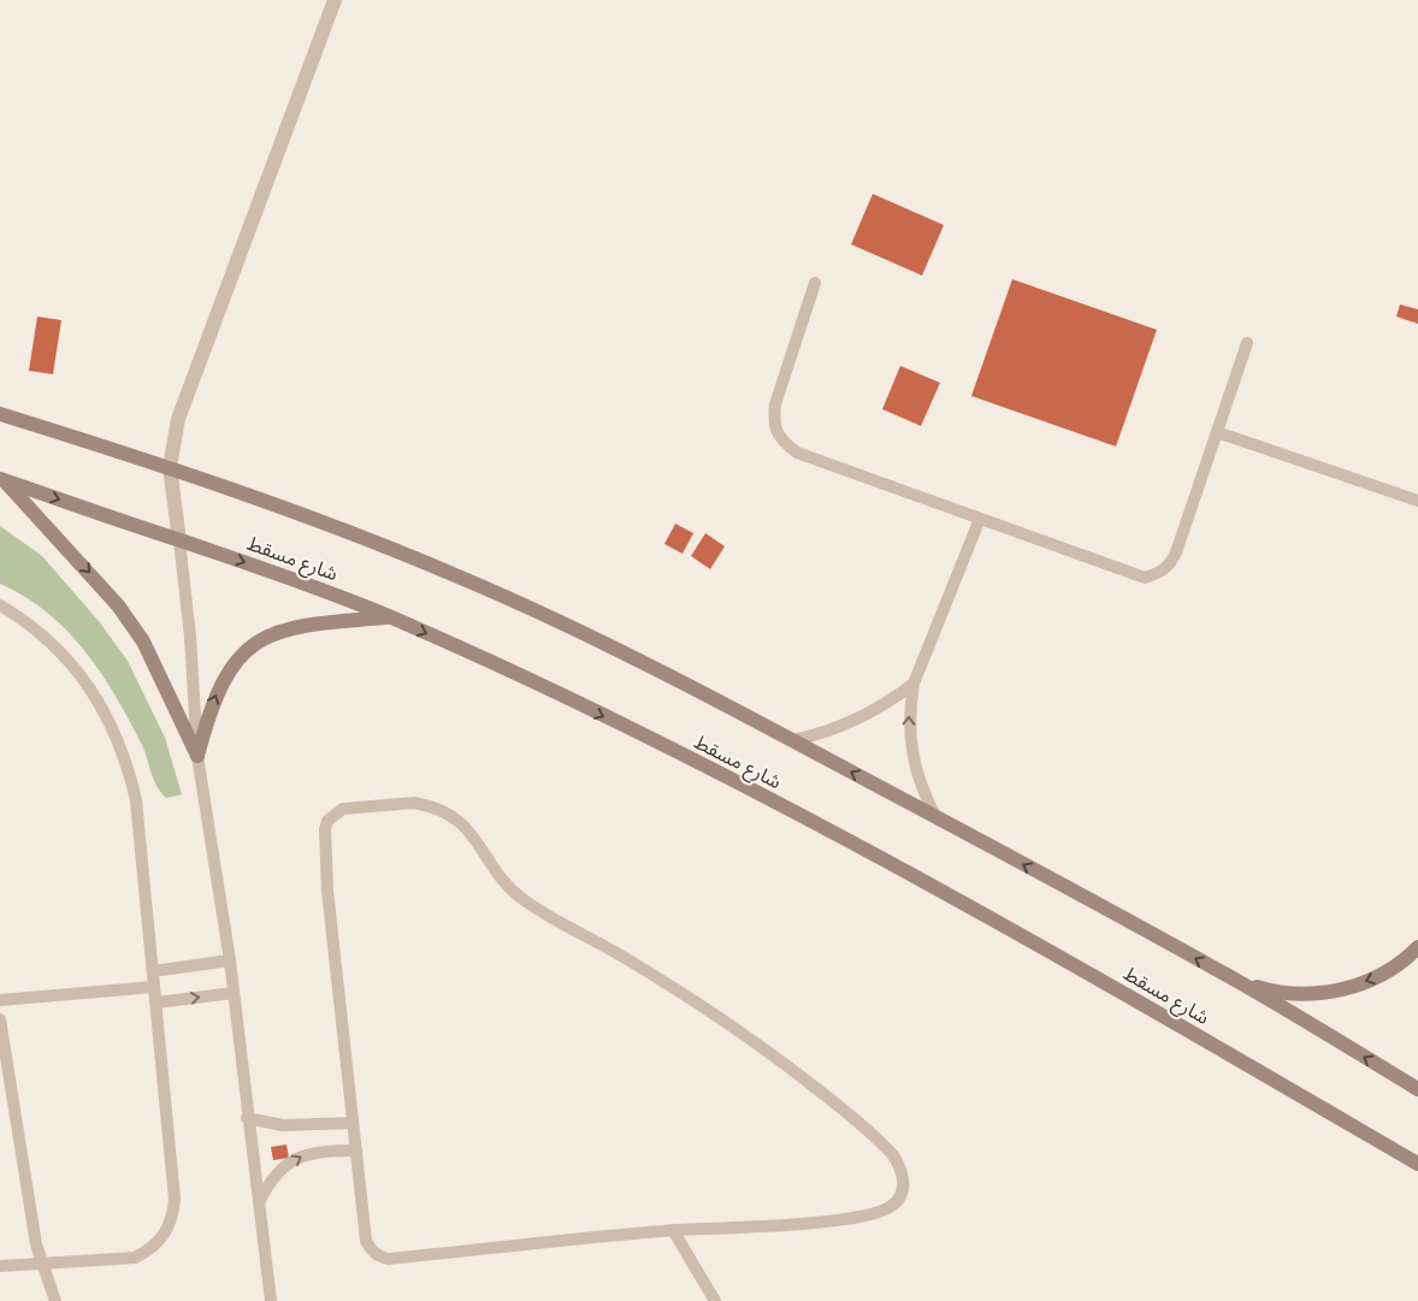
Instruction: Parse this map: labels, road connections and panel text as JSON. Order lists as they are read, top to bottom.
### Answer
{
  "streets": {
    "street": ["شارع مسقط"]
  }
}
